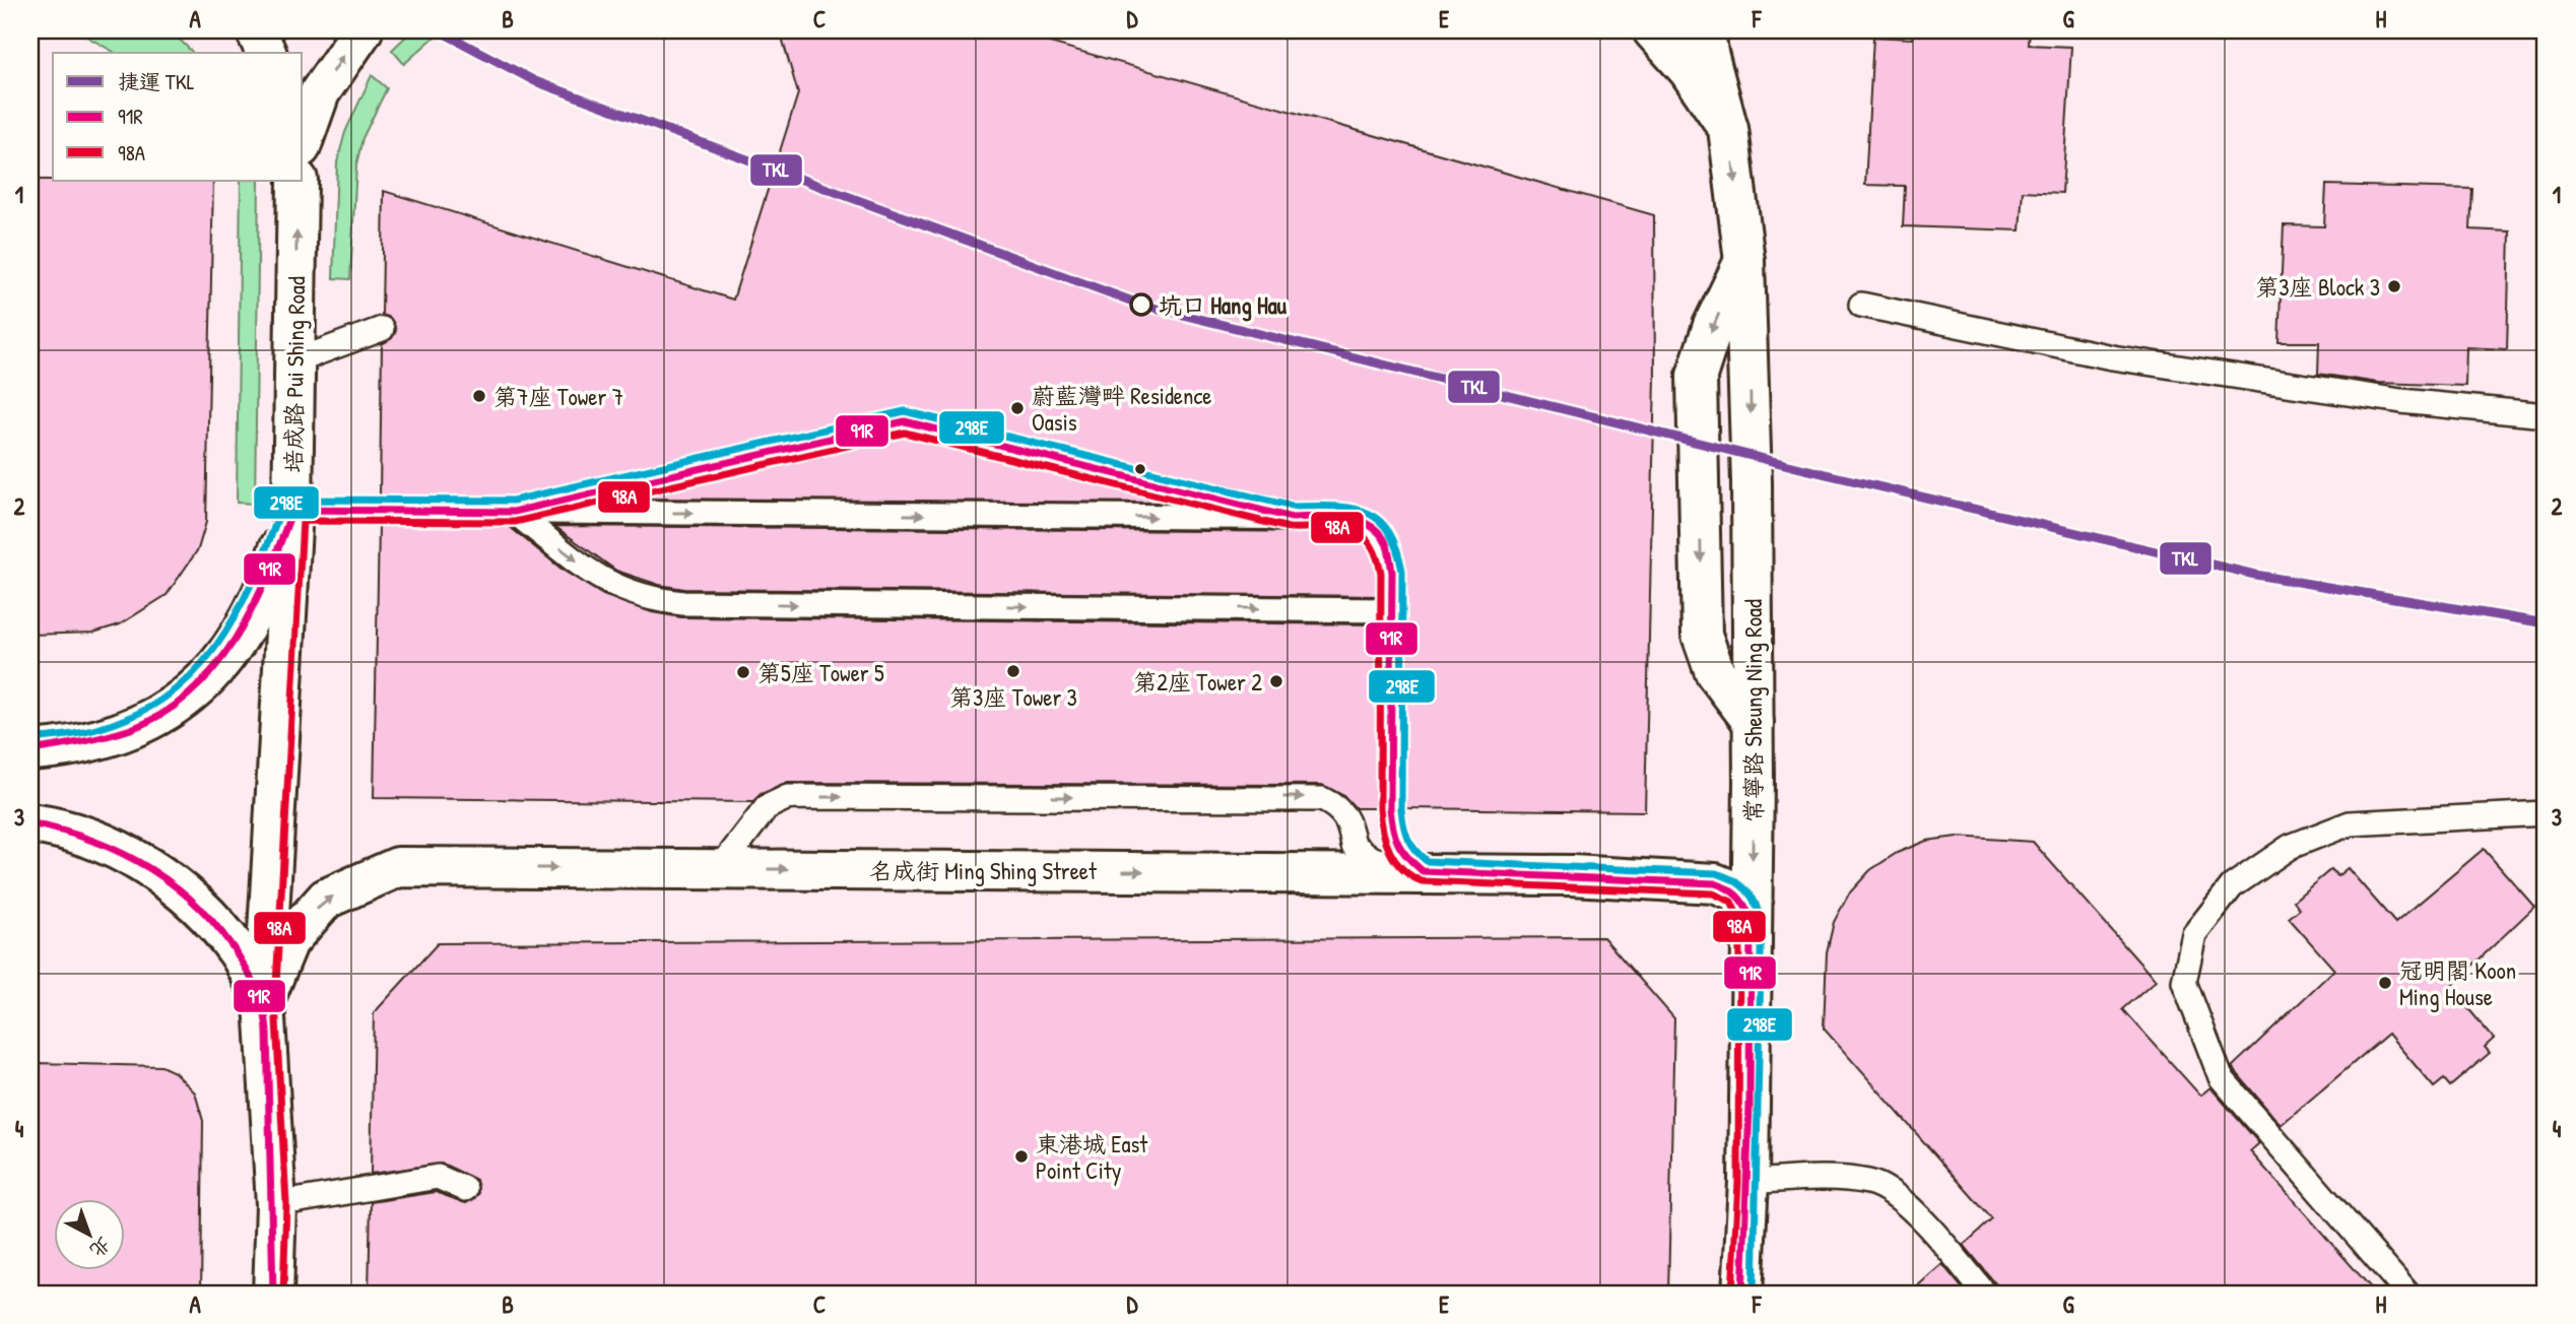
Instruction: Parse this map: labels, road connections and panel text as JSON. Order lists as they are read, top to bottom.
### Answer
{
  "streets": {
    "street": ["培成路 Pui Shing Road", "常寧路 Sheung Ning Road", "名成街 Ming Shing Street"]
  },
  "crossings": [
    ["培成路 Pui Shing Road", "名成街 Ming Shing Street"],
    ["常寧路 Sheung Ning Road", "名成街 Ming Shing Street"]
  ],
  "one_way": ["名成街 Ming Shing Street"],
  "places": [
    "第3座 Block 3",
    "坑口 Hang Hau",
    "第7座 Tower 7",
    "蔚藍灣畔 Residence Oasis",
    "第3座 Tower 3",
    "第5座 Tower 5",
    "第2座 Tower 2",
    "冠明閣 Koon Ming House",
    "東港城 East Point City"
  ],
  "lines": [
    "metro line TKL",
    "transit line 298E",
    "transit line 91R",
    "transit line 98A"
  ],
  "legend": ["捷運 TKL", "91R", "98A"],
  "north": "bottom right",
  "grid": {
    "columns": [
      "A",
      "B",
      "C",
      "D",
      "E",
      "F",
      "G",
      "H"
    ],
    "rows": [
      "1",
      "2",
      "3",
      "4"
    ]
  }
}
